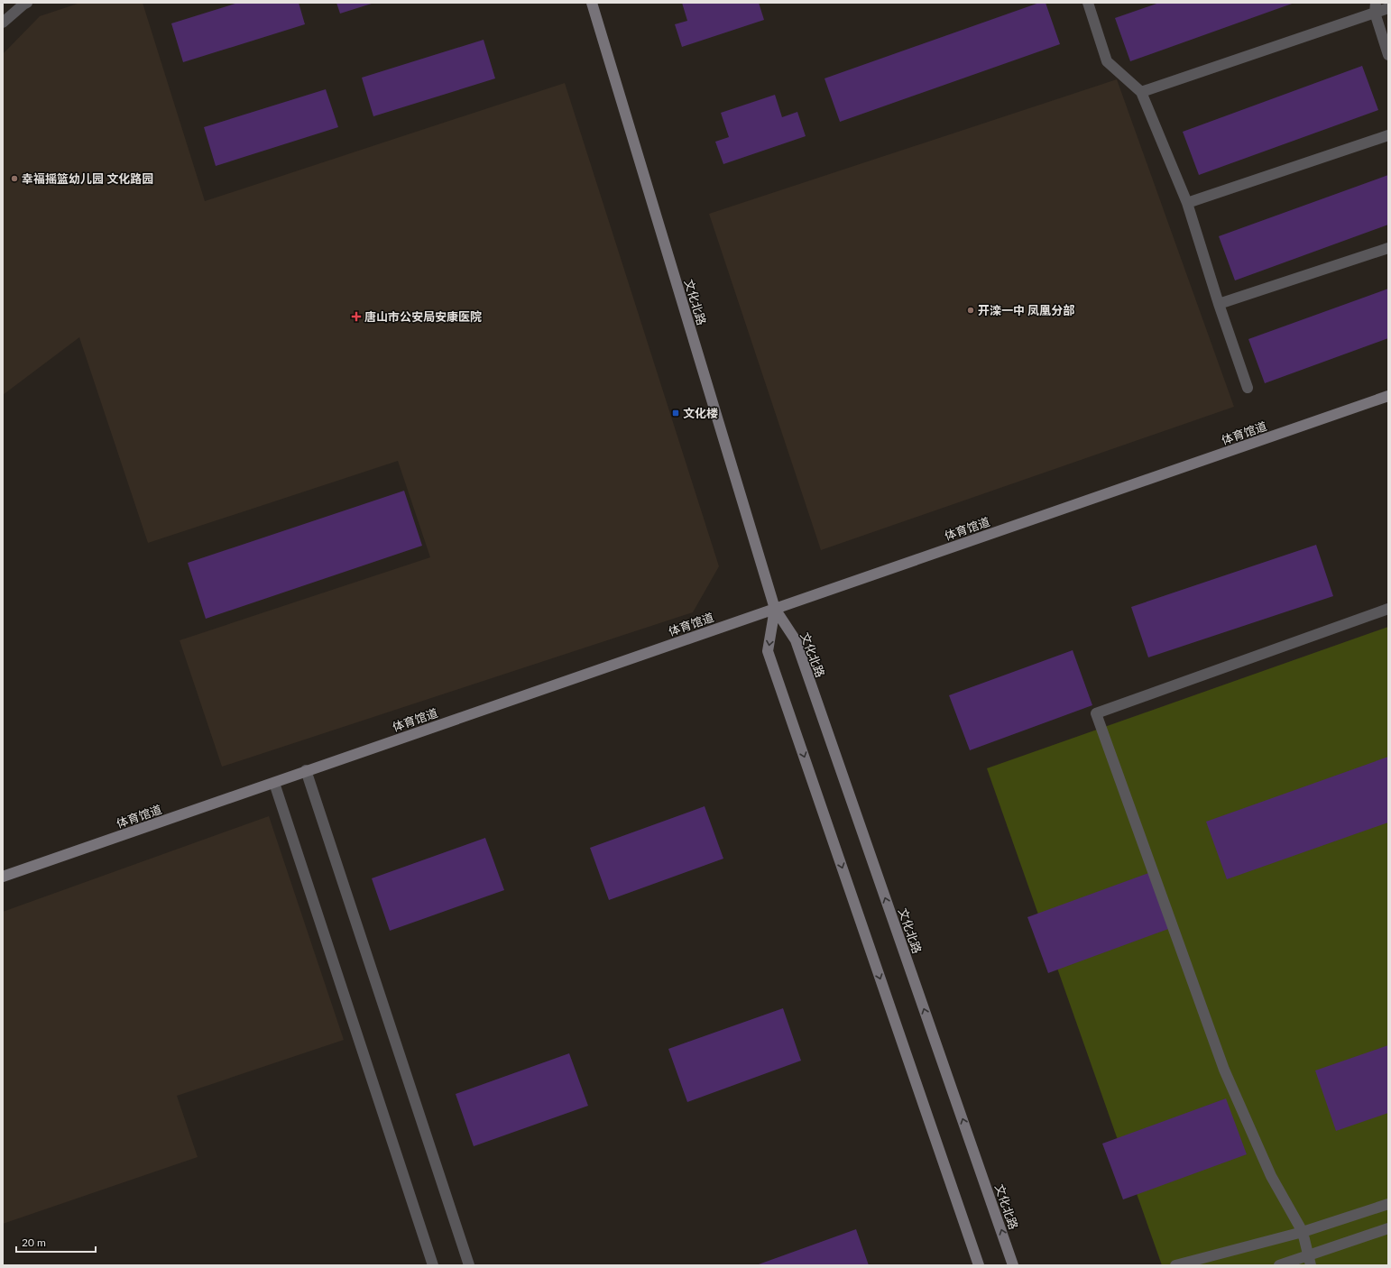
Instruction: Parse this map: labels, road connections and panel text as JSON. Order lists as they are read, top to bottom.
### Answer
{
  "streets": {
    "street": ["文化北路", "体育馆道"]
  },
  "crossings": [
    ["文化北路", "体育馆道"]
  ],
  "places": {
    "other": ["幸福摇篮幼儿园 文化路园", "开滦一中 凤凰分部"],
    "health": ["唐山市公安局安康医院"],
    "transit": ["文化楼"]
  },
  "scale_bar": "20 m"
}
